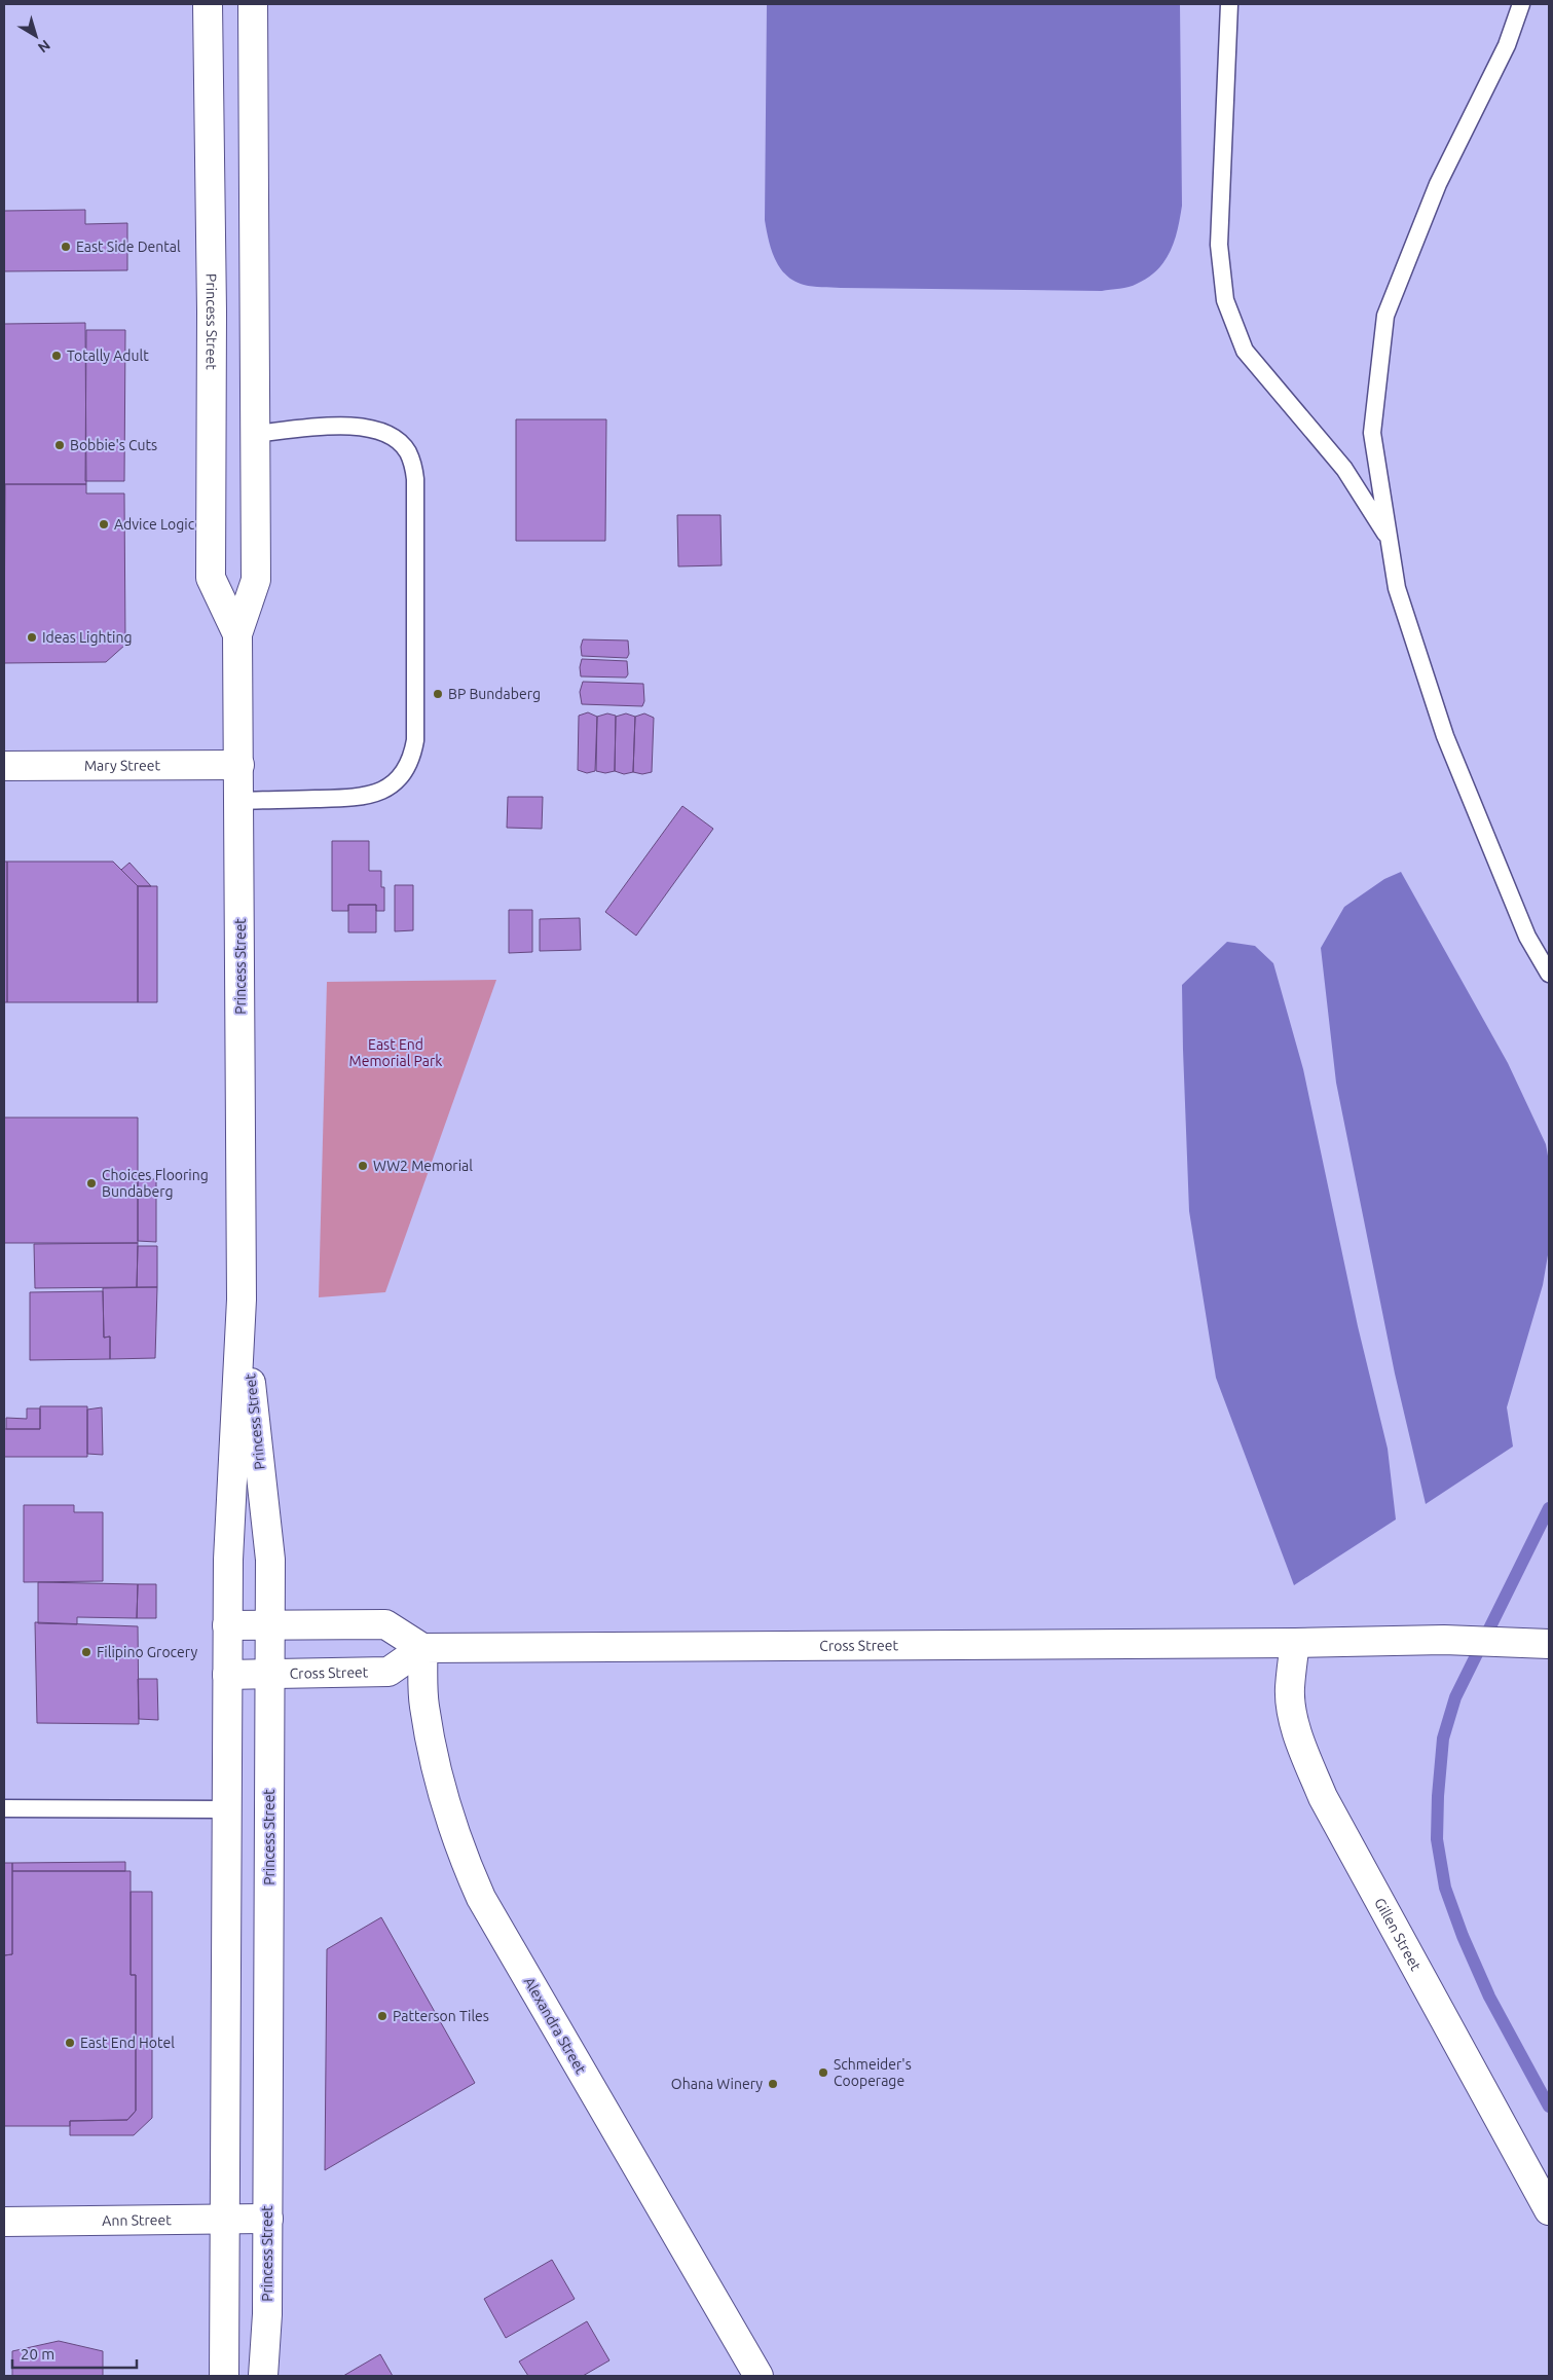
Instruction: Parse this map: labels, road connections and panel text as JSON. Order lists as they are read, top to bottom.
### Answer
{
  "streets": {
    "main road": [
      "Princess Street",
      "Mary Street",
      "Cross Street",
      "Gillen Street",
      "Alexandra Street",
      "Ann Street"
    ]
  },
  "crossings": [
    ["Princess Street", "Mary Street"],
    ["Princess Street", "Cross Street"],
    ["Princess Street", "Ann Street"],
    ["Cross Street", "Gillen Street"],
    ["Cross Street", "Alexandra Street"]
  ],
  "parks": ["East End Memorial Park"],
  "places": [
    "East Side Dental",
    "Totally Adult",
    "Bobbie's Cuts",
    "Advice Logic",
    "Ideas Lighting",
    "BP Bundaberg",
    "WW2 Memorial",
    "Choices Flooring Bundaberg",
    "Filipino Grocery",
    "Patterson Tiles",
    "East End Hotel",
    "Schmeider's Cooperage",
    "Ohana Winery"
  ],
  "scale_bar": "20 m",
  "north": "bottom right"
}
